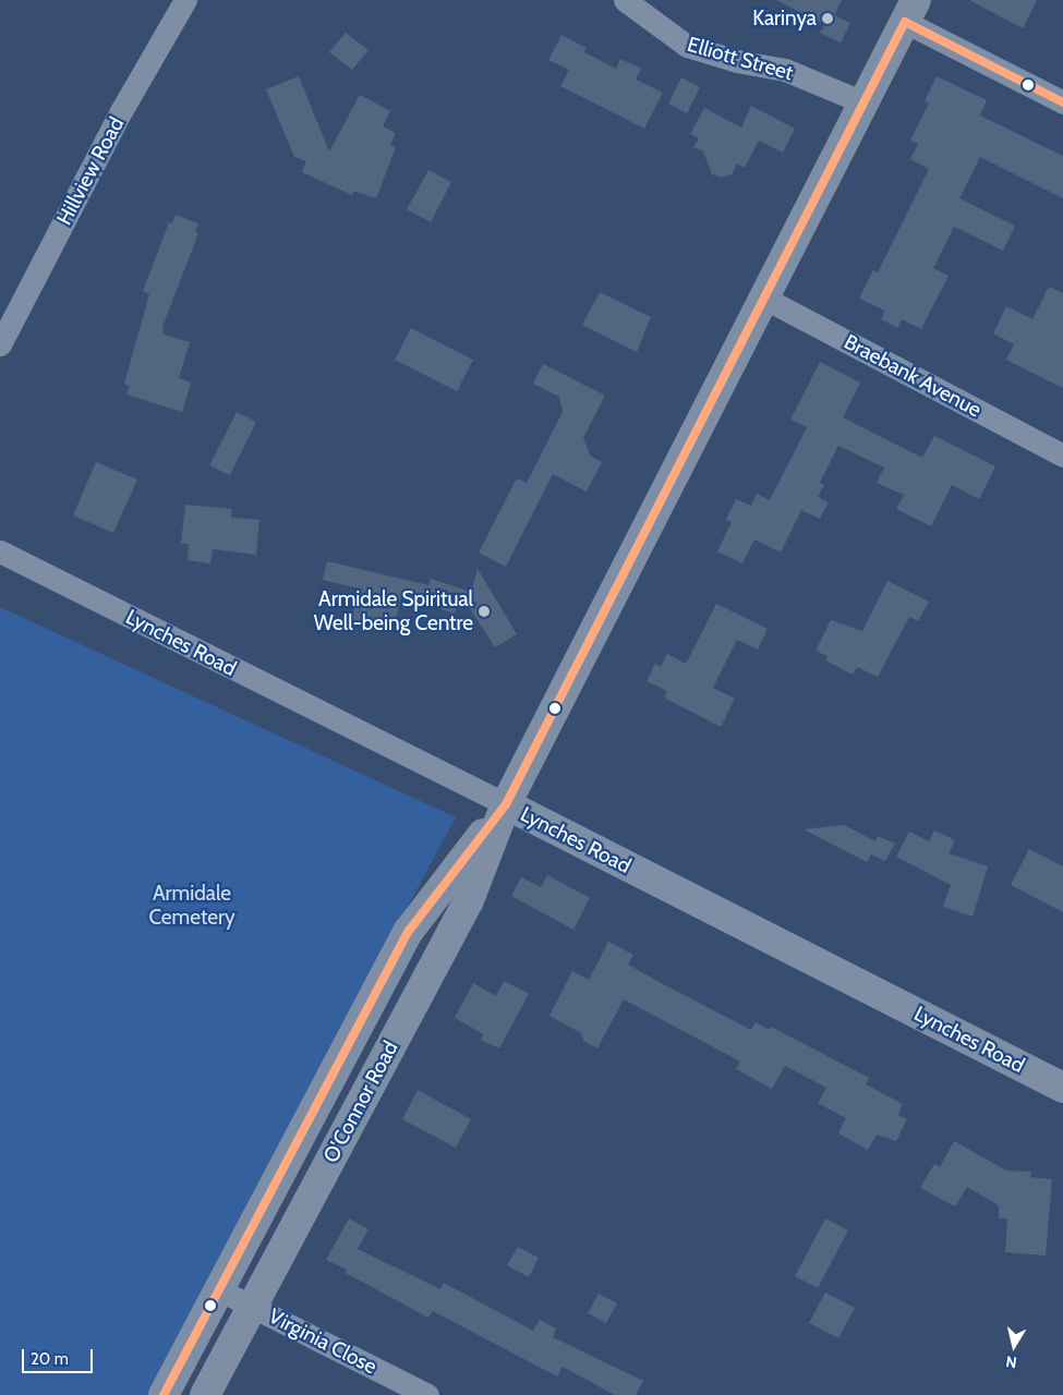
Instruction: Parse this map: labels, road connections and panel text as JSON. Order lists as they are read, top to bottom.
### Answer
{
  "streets": {
    "street": [
      "Elliott Street",
      "Hillview Road",
      "Braebank Avenue",
      "Lynches Road",
      "O'Connor Road",
      "Virginia Close"
    ]
  },
  "crossings": [
    ["Elliott Street", "O'Connor Road"],
    ["Braebank Avenue", "O'Connor Road"],
    ["Lynches Road", "O'Connor Road"],
    ["O'Connor Road", "Virginia Close"]
  ],
  "parks": ["Armidale Cemetery"],
  "places": ["Karinya", "Armidale Spiritual Well-being Centre"],
  "scale_bar": "20 m",
  "north": "bottom"
}
